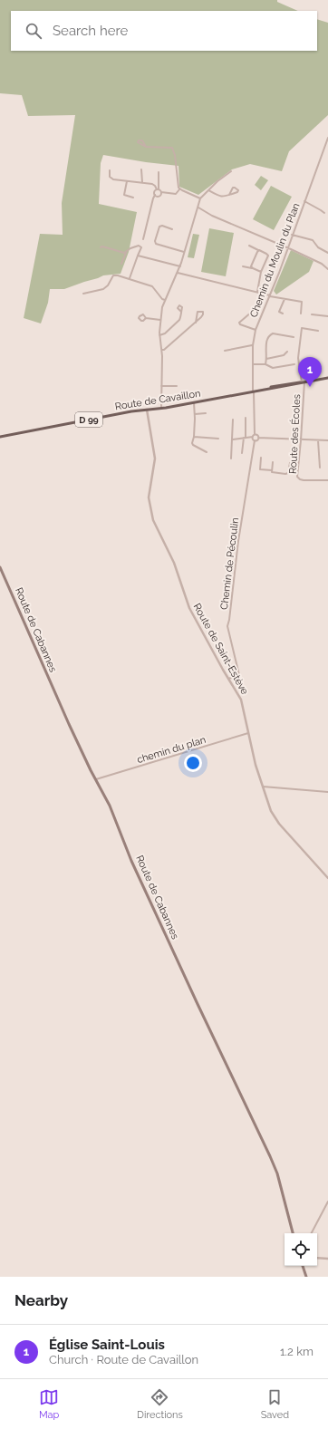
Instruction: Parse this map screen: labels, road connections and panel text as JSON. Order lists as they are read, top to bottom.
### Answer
{
  "streets": {
    "main road": ["Route de Cavaillon", "D 99", "Route de Cabannes"],
    "street": [
      "Chemin du Moulin du Plan",
      "Route des Écoles",
      "Chemin de Pécoulin",
      "Route de Saint-Estève",
      "chemin du plan"
    ]
  },
  "crossings": [
    ["Chemin du Moulin du Plan", "Route de Cavaillon"],
    ["Route de Cavaillon", "Route des Écoles"],
    ["Route de Cavaillon", "Route de Saint-Estève"],
    ["Chemin de Pécoulin", "Route de Saint-Estève"],
    ["Route de Cabannes", "chemin du plan"],
    ["Route de Saint-Estève", "chemin du plan"]
  ],
  "page": {
    "search": "Search here",
    "pins": "1",
    "heading": "Nearby",
    "list": [
      {
        "mark": "1",
        "name": "Église Saint-Louis",
        "note": "Church · Route de Cavaillon",
        "value": "1.2 km"
      }
    ],
    "nav": ["Map", "Directions", "Saved"]
  }
}
